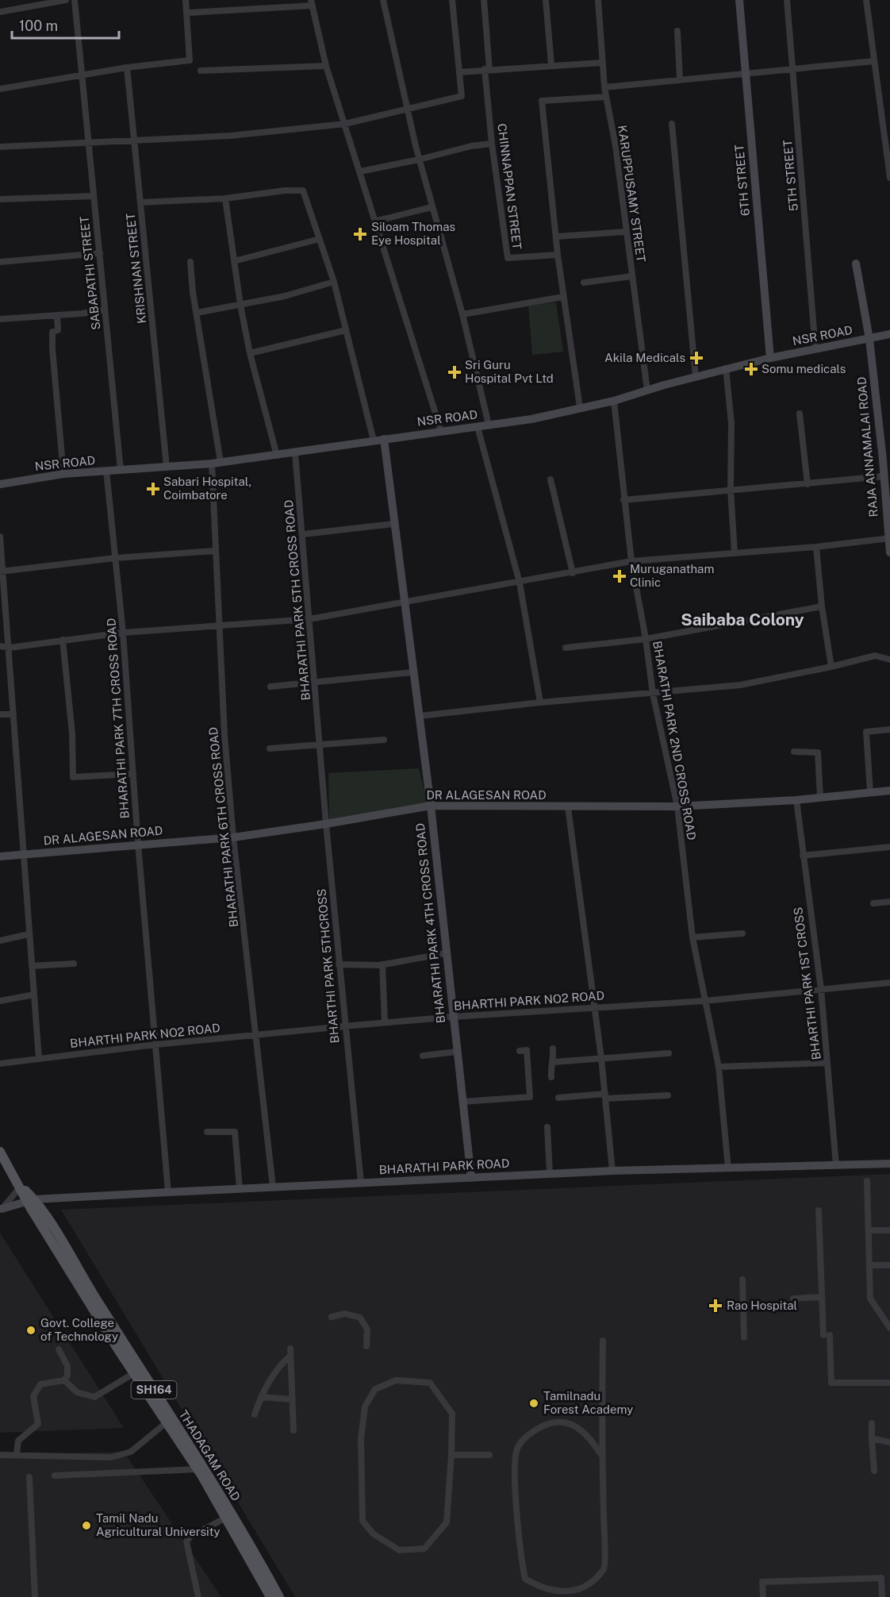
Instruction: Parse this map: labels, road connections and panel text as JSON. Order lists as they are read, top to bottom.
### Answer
{
  "streets": {
    "main road": ["SH164", "THADAGAM ROAD"],
    "street": [
      "5TH STREET",
      "6TH STREET",
      "CHINNAPPAN STREET",
      "KARUPPUSAMY STREET",
      "KRISHNAN STREET",
      "SABAPATHI STREET",
      "NSR ROAD",
      "RAJA ANNAMALAI ROAD",
      "BHARATHI PARK 5TH CROSS ROAD",
      "BHARATHI PARK 7TH CROSS ROAD",
      "BHARATHI PARK 2ND CROSS ROAD",
      "DR ALAGESAN ROAD",
      "BHARATHI PARK 6TH CROSS ROAD",
      "BHARATHI PARK 4TH CROSS ROAD",
      "BHARTHI PARK 5THCROSS",
      "BHARTHI PARK 1ST CROSS",
      "BHARTHI PARK NO2 ROAD",
      "BHARATHI PARK ROAD"
    ]
  },
  "crossings": [
    ["5TH STREET", "NSR ROAD"],
    ["6TH STREET", "NSR ROAD"],
    ["KARUPPUSAMY STREET", "NSR ROAD"],
    ["KRISHNAN STREET", "NSR ROAD"],
    ["SABAPATHI STREET", "NSR ROAD"],
    ["NSR ROAD", "RAJA ANNAMALAI ROAD"],
    ["NSR ROAD", "BHARATHI PARK 5TH CROSS ROAD"],
    ["NSR ROAD", "BHARATHI PARK 7TH CROSS ROAD"],
    ["NSR ROAD", "BHARATHI PARK 2ND CROSS ROAD"],
    ["NSR ROAD", "BHARATHI PARK 6TH CROSS ROAD"],
    ["NSR ROAD", "BHARATHI PARK 4TH CROSS ROAD"],
    ["BHARATHI PARK 5TH CROSS ROAD", "BHARTHI PARK 5THCROSS"],
    ["BHARATHI PARK 7TH CROSS ROAD", "DR ALAGESAN ROAD"],
    ["BHARATHI PARK 7TH CROSS ROAD", "BHARTHI PARK NO2 ROAD"],
    ["BHARATHI PARK 7TH CROSS ROAD", "BHARATHI PARK ROAD"],
    ["BHARATHI PARK 2ND CROSS ROAD", "DR ALAGESAN ROAD"],
    ["BHARATHI PARK 2ND CROSS ROAD", "BHARTHI PARK NO2 ROAD"],
    ["BHARATHI PARK 2ND CROSS ROAD", "BHARATHI PARK ROAD"],
    ["DR ALAGESAN ROAD", "BHARATHI PARK 6TH CROSS ROAD"],
    ["DR ALAGESAN ROAD", "BHARATHI PARK 4TH CROSS ROAD"],
    ["DR ALAGESAN ROAD", "BHARTHI PARK 5THCROSS"],
    ["DR ALAGESAN ROAD", "BHARTHI PARK 1ST CROSS"],
    ["BHARATHI PARK 6TH CROSS ROAD", "BHARTHI PARK NO2 ROAD"],
    ["BHARATHI PARK 6TH CROSS ROAD", "BHARATHI PARK ROAD"],
    ["BHARATHI PARK 4TH CROSS ROAD", "BHARTHI PARK NO2 ROAD"],
    ["BHARATHI PARK 4TH CROSS ROAD", "BHARATHI PARK ROAD"],
    ["BHARTHI PARK 5THCROSS", "BHARTHI PARK NO2 ROAD"],
    ["BHARTHI PARK 5THCROSS", "BHARATHI PARK ROAD"],
    ["BHARTHI PARK 1ST CROSS", "BHARTHI PARK NO2 ROAD"],
    ["BHARTHI PARK 1ST CROSS", "BHARATHI PARK ROAD"],
    ["BHARATHI PARK ROAD", "THADAGAM ROAD"]
  ],
  "districts": ["Saibaba Colony"],
  "places": {
    "health": [
      "Siloam Thomas Eye Hospital",
      "Akila Medicals",
      "Somu medicals",
      "Sri Guru Hospital Pvt Ltd",
      "Sabari Hospital, Coimbatore",
      "Muruganatham Clinic",
      "Rao Hospital"
    ],
    "other": ["Govt. College of Technology", "Tamilnadu Forest Academy", "Tamil Nadu Agricultural University"]
  },
  "scale_bar": "100 m"
}
